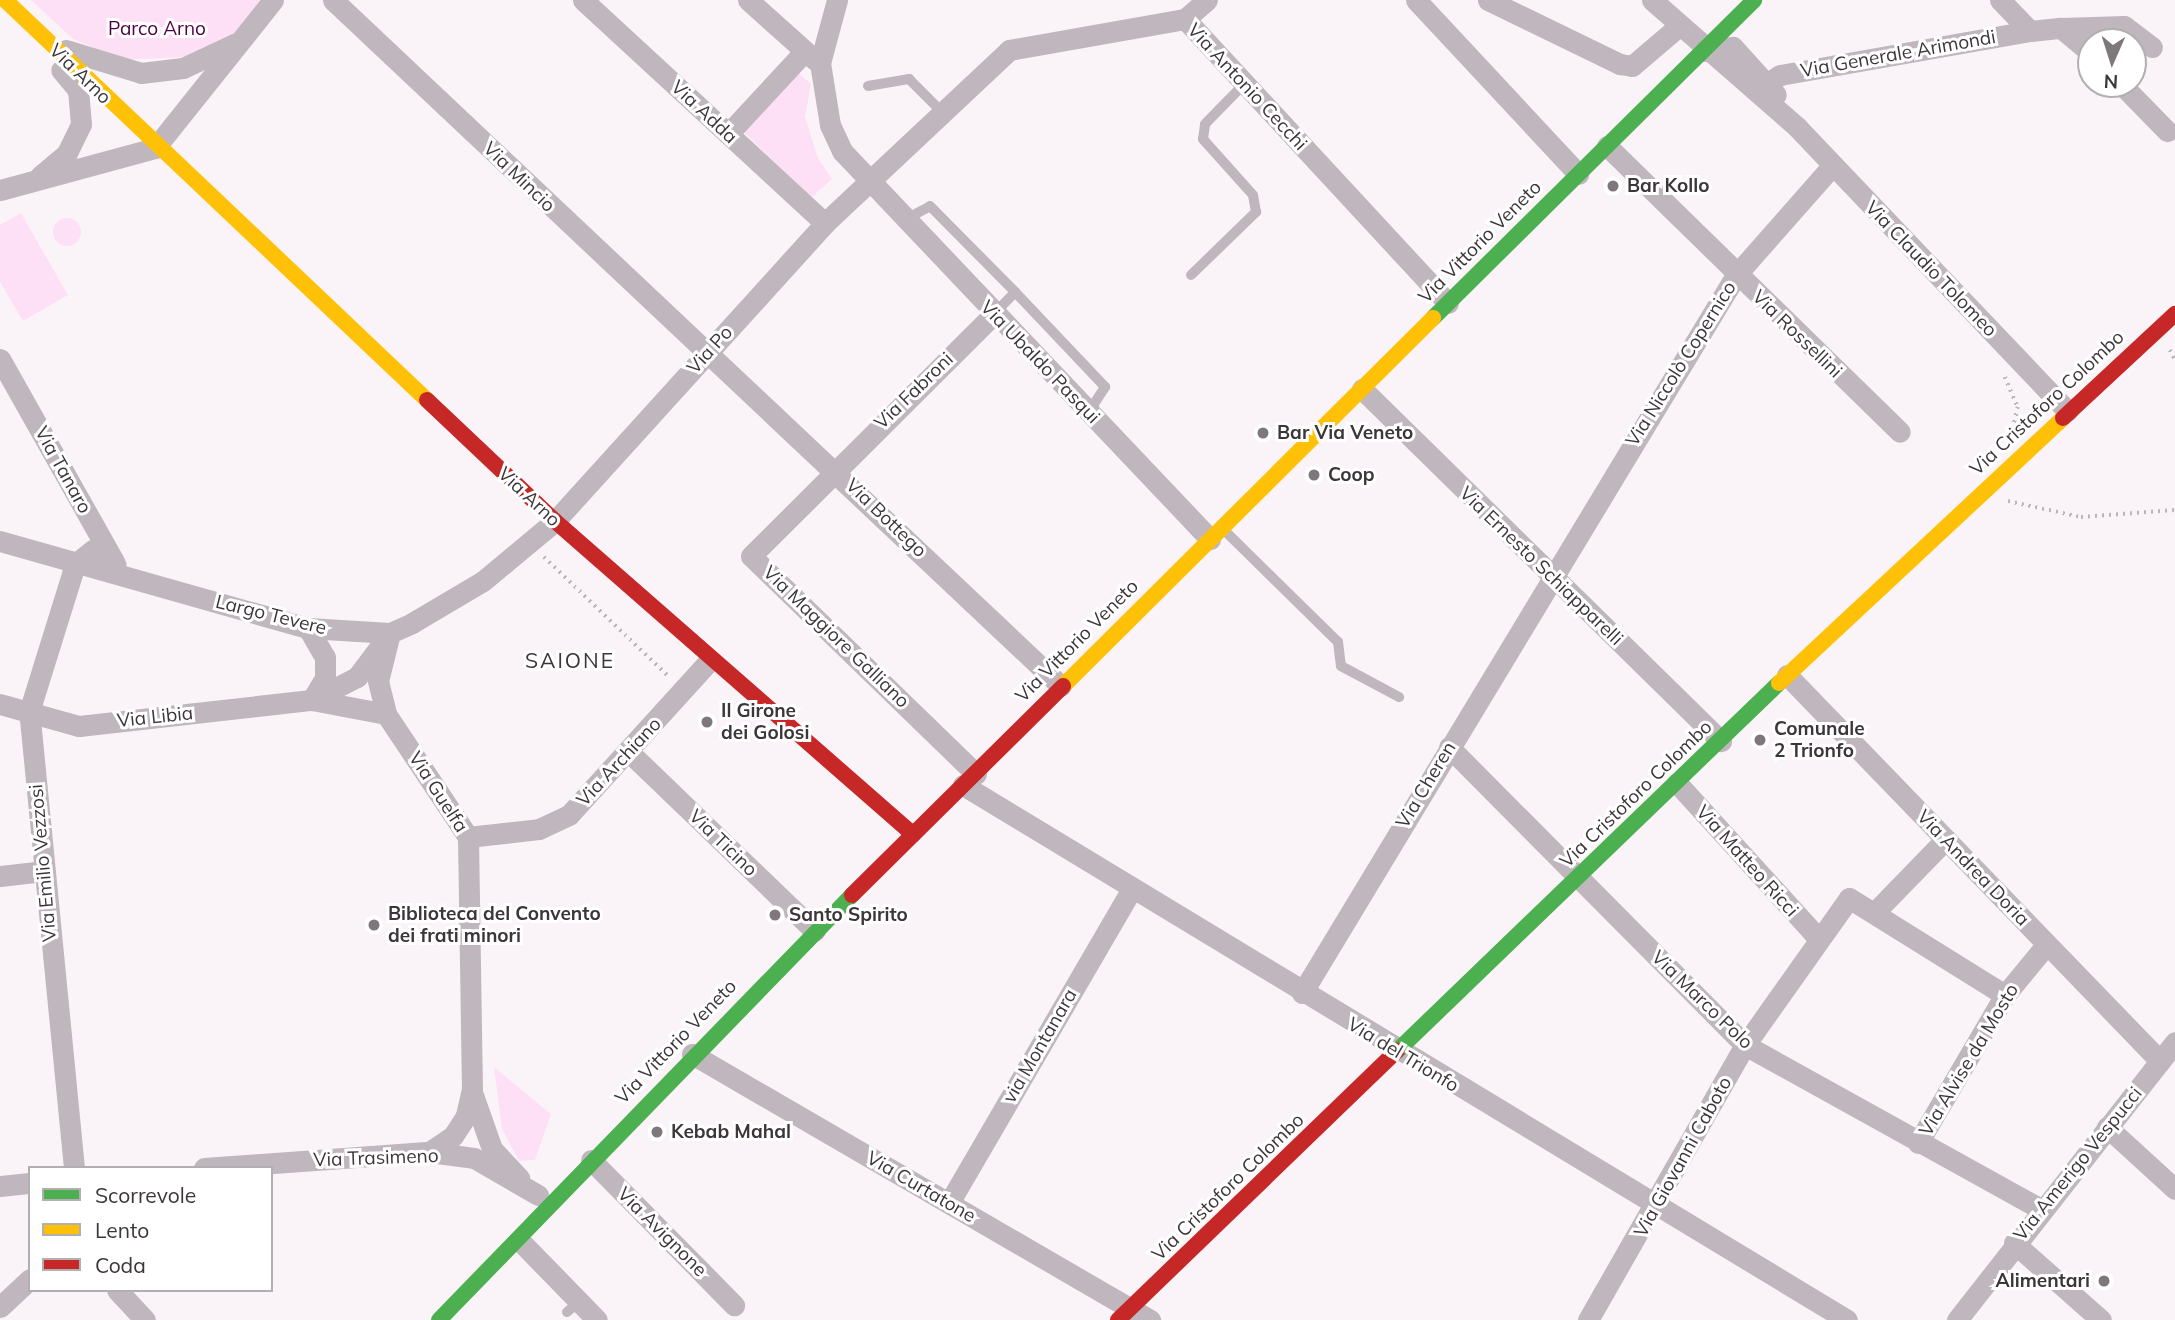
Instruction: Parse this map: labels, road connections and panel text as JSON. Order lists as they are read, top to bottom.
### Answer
{
  "streets": {
    "main road": ["Via Arno", "Via Vittorio Veneto", "Via Cristoforo Colombo"],
    "street": [
      "Via Generale Arimondi",
      "Via Antonio Cecchi",
      "Via Adda",
      "Via Mincio",
      "Via Claudio Tolomeo",
      "Via Rossellini",
      "Via Po",
      "Via Ubaldo Pasqui",
      "Via Niccolò Copernico",
      "Via Fabroni",
      "Via Tanaro",
      "Via Bottego",
      "Via Ernesto Schiapparelli",
      "Largo Tevere",
      "Via Maggiore Galliano",
      "Via Libia",
      "Via Archiano",
      "Via Cheren",
      "Via Guelfa",
      "Via Ticino",
      "Via Matteo Ricci",
      "Via Emilio Vezzosi",
      "Via Andrea Doria",
      "Via Marco Polo",
      "via Montanara",
      "Via del Trionfo",
      "Via Alvise da Mosto",
      "Via Giovanni Caboto",
      "Via Trasimeno",
      "Via Amerigo Vespucci",
      "Via Curtatone",
      "Via Avignone"
    ]
  },
  "crossings": [
    ["Via Generale Arimondi", "Via Claudio Tolomeo"],
    ["Via Arno", "Via Vittorio Veneto"],
    ["Via Arno", "Via Po"],
    ["Via Arno", "Via Archiano"],
    ["Via Antonio Cecchi", "Via Vittorio Veneto"],
    ["Via Antonio Cecchi", "Via Po"],
    ["Via Antonio Cecchi", "Via Ubaldo Pasqui"],
    ["Via Adda", "Via Po"],
    ["Via Mincio", "Via Po"],
    ["Via Mincio", "Via Bottego"],
    ["Via Vittorio Veneto", "Via Claudio Tolomeo"],
    ["Via Vittorio Veneto", "Via Rossellini"],
    ["Via Vittorio Veneto", "Via Ubaldo Pasqui"],
    ["Via Vittorio Veneto", "Via Bottego"],
    ["Via Vittorio Veneto", "Via Ernesto Schiapparelli"],
    ["Via Vittorio Veneto", "Via Maggiore Galliano"],
    ["Via Vittorio Veneto", "Via Ticino"],
    ["Via Vittorio Veneto", "Via del Trionfo"],
    ["Via Vittorio Veneto", "Via Trasimeno"],
    ["Via Vittorio Veneto", "Via Curtatone"],
    ["Via Vittorio Veneto", "Via Avignone"],
    ["Via Claudio Tolomeo", "Via Niccolò Copernico"],
    ["Via Claudio Tolomeo", "Via Cristoforo Colombo"],
    ["Via Rossellini", "Via Niccolò Copernico"],
    ["Via Po", "Via Ubaldo Pasqui"],
    ["Via Po", "Via Bottego"],
    ["Via Po", "Largo Tevere"],
    ["Via Ubaldo Pasqui", "Via Fabroni"],
    ["Via Niccolò Copernico", "Via Ernesto Schiapparelli"],
    ["Via Niccolò Copernico", "Via Cheren"],
    ["Via Fabroni", "Via Bottego"],
    ["Via Fabroni", "Via Maggiore Galliano"],
    ["Via Cristoforo Colombo", "Via Ernesto Schiapparelli"],
    ["Via Cristoforo Colombo", "Via Matteo Ricci"],
    ["Via Cristoforo Colombo", "Via Andrea Doria"],
    ["Via Cristoforo Colombo", "Via Marco Polo"],
    ["Via Cristoforo Colombo", "Via del Trionfo"],
    ["Via Cristoforo Colombo", "Via Curtatone"],
    ["Via Tanaro", "Largo Tevere"],
    ["Via Tanaro", "Via Emilio Vezzosi"],
    ["Via Bottego", "Via Maggiore Galliano"],
    ["Via Ernesto Schiapparelli", "Via Cheren"],
    ["Largo Tevere", "Via Libia"],
    ["Largo Tevere", "Via Guelfa"],
    ["Largo Tevere", "Via Emilio Vezzosi"],
    ["Via Maggiore Galliano", "Via del Trionfo"],
    ["Via Libia", "Via Guelfa"],
    ["Via Libia", "Via Emilio Vezzosi"],
    ["Via Archiano", "Via Guelfa"],
    ["Via Archiano", "Via Ticino"],
    ["Via Cheren", "Via Marco Polo"],
    ["Via Cheren", "Via del Trionfo"],
    ["Via Guelfa", "Via Trasimeno"],
    ["Via Matteo Ricci", "Via Giovanni Caboto"],
    ["Via Andrea Doria", "Via Alvise da Mosto"],
    ["Via Andrea Doria", "Via Amerigo Vespucci"],
    ["Via Marco Polo", "Via Alvise da Mosto"],
    ["Via Marco Polo", "Via Giovanni Caboto"],
    ["Via Marco Polo", "Via Amerigo Vespucci"],
    ["via Montanara", "Via del Trionfo"],
    ["via Montanara", "Via Curtatone"],
    ["Via del Trionfo", "Via Giovanni Caboto"]
  ],
  "districts": ["SAIONE"],
  "parks": ["Parco Arno"],
  "places": [
    "Bar Kollo",
    "Bar Via Veneto",
    "Coop",
    "Il Girone dei Golosi",
    "Comunale 2 Trionfo",
    "Santo Spirito",
    "Biblioteca del Convento dei frati minori",
    "Kebab Mahal",
    "Alimentari"
  ],
  "legend": ["Scorrevole", "Lento", "Coda"],
  "north": "bottom"
}
